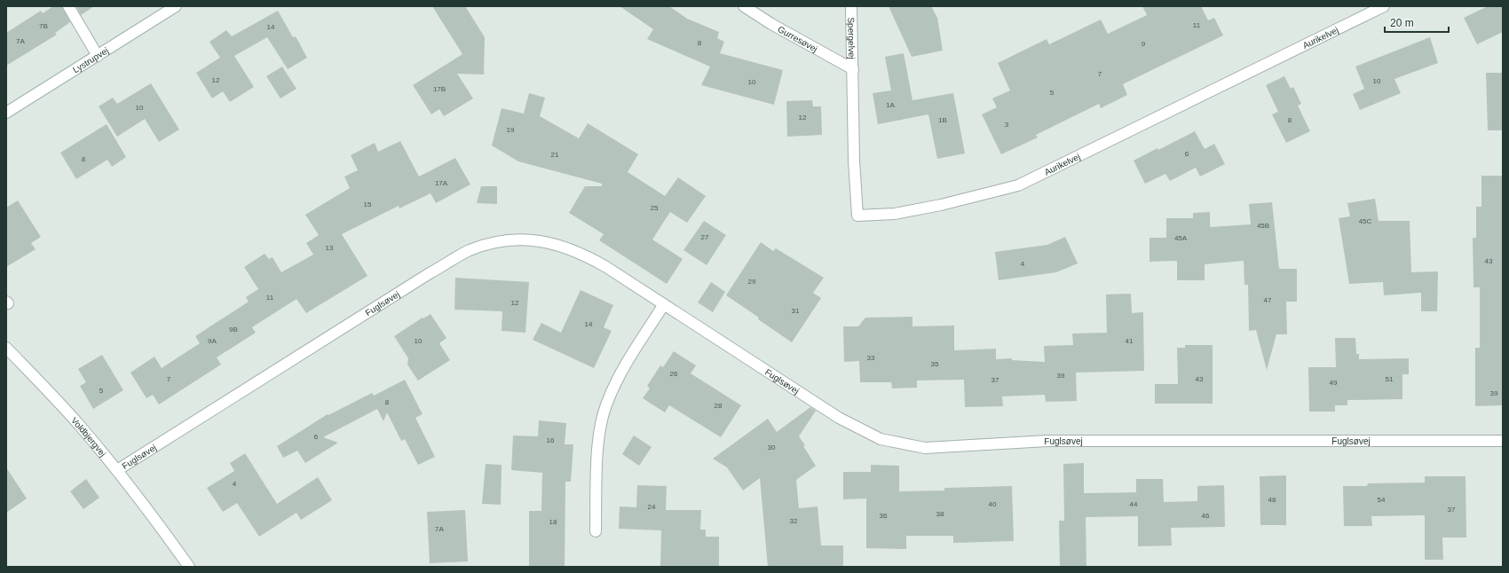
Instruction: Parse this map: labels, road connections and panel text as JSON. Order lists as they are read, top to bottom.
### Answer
{
  "streets": {
    "street": [
      "Aurikelvej",
      "Spergelvej",
      "Gurresøvej",
      "Lystrupvej",
      "Fuglsøvej",
      "Voldbjergvej"
    ]
  },
  "crossings": [
    ["Aurikelvej", "Spergelvej"],
    ["Aurikelvej", "Gurresøvej"],
    ["Spergelvej", "Gurresøvej"],
    ["Fuglsøvej", "Voldbjergvej"]
  ],
  "house_numbers": [
    "11",
    "7B",
    "14",
    "7A",
    "8",
    "9",
    "7",
    "12",
    "10",
    "10",
    "17B",
    "5",
    "1A",
    "10",
    "12",
    "1B",
    "8",
    "3",
    "19",
    "6",
    "21",
    "8",
    "17A",
    "15",
    "25",
    "45C",
    "45B",
    "27",
    "45A",
    "13",
    "43",
    "4",
    "29",
    "11",
    "47",
    "12",
    "31",
    "14",
    "9B",
    "9A",
    "10",
    "41",
    "33",
    "35",
    "26",
    "39",
    "7",
    "43",
    "51",
    "37",
    "49",
    "5",
    "39",
    "8",
    "28",
    "6",
    "16",
    "30",
    "4",
    "48",
    "54",
    "40",
    "44",
    "24",
    "37",
    "38",
    "36",
    "46",
    "32",
    "18",
    "7A"
  ],
  "scale_bar": "20 m"
}
